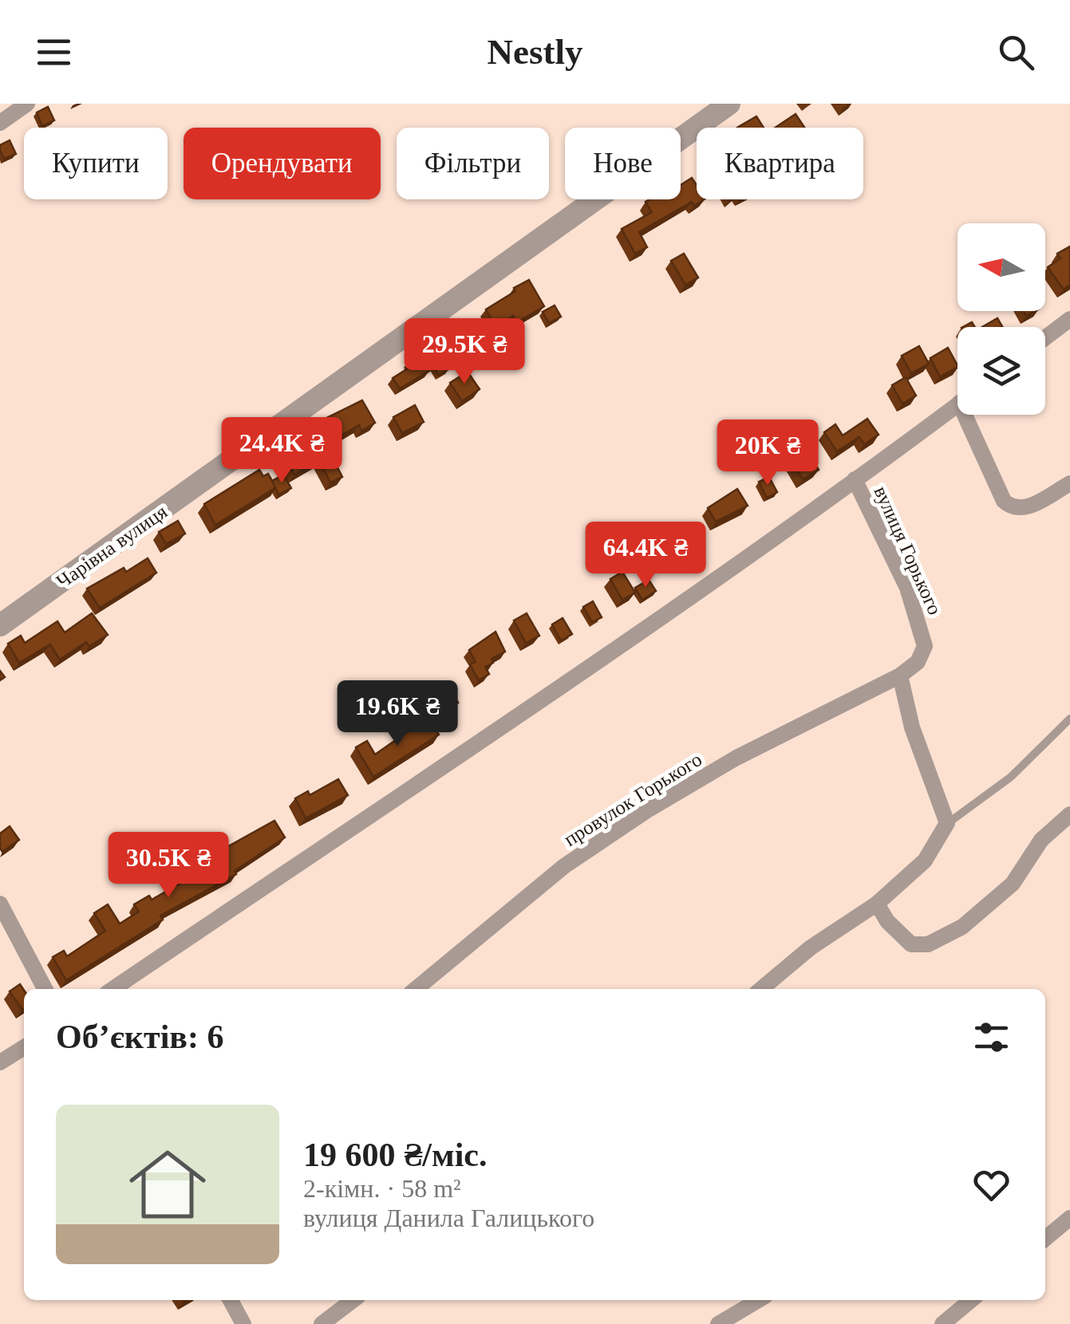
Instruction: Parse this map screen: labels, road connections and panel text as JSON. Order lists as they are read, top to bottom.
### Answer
{
  "streets": {
    "street": ["Чарівна вулиця", "вулиця Горького", "провулок Горького"]
  },
  "crossings": [
    ["вулиця Горького", "провулок Горького"]
  ],
  "north": "left",
  "page": {
    "header": "Nestly",
    "chip": [
      "Купити",
      "Орендувати",
      "Фільтри",
      "Нове",
      "Квартира"
    ],
    "price": [
      "29.5K ₴",
      "24.4K ₴",
      "20K ₴",
      "64.4K ₴",
      "19.6K ₴",
      "30.5K ₴"
    ],
    "heading": "Об’єктів: 6",
    "list": [
      {
        "name": "19 600 ₴/міс.",
        "note": "2-кімн. · 58 m² · вулиця Данила Галицького"
      }
    ]
  }
}
